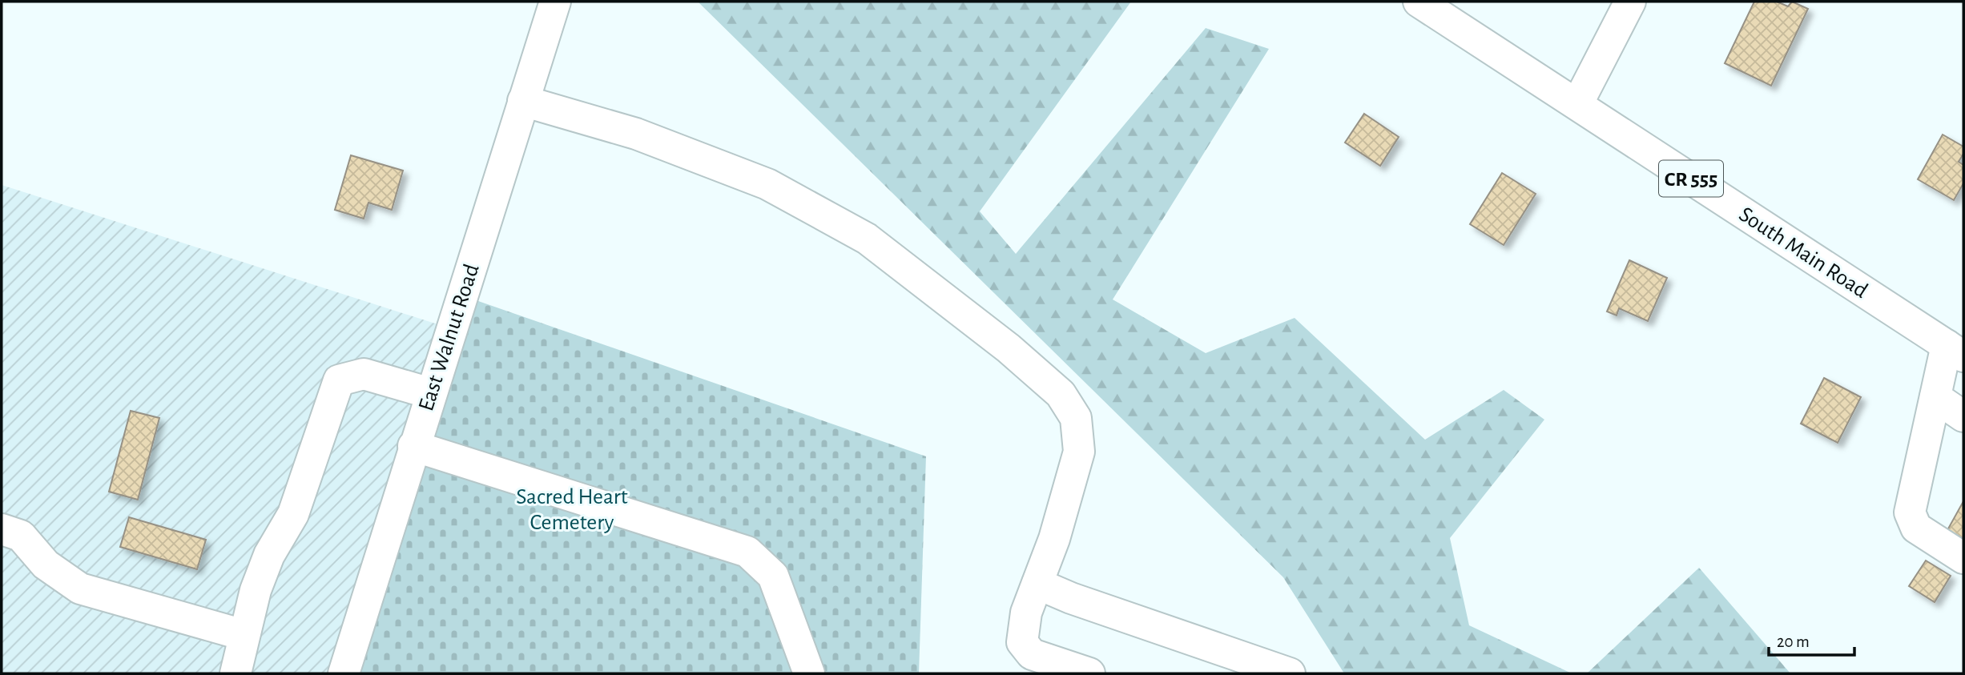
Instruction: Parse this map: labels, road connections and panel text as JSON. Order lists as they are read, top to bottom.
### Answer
{
  "streets": {
    "street": ["CR 555", "South Main Road", "East Walnut Road"]
  },
  "parks": ["Sacred Heart Cemetery"],
  "scale_bar": "20 m"
}
